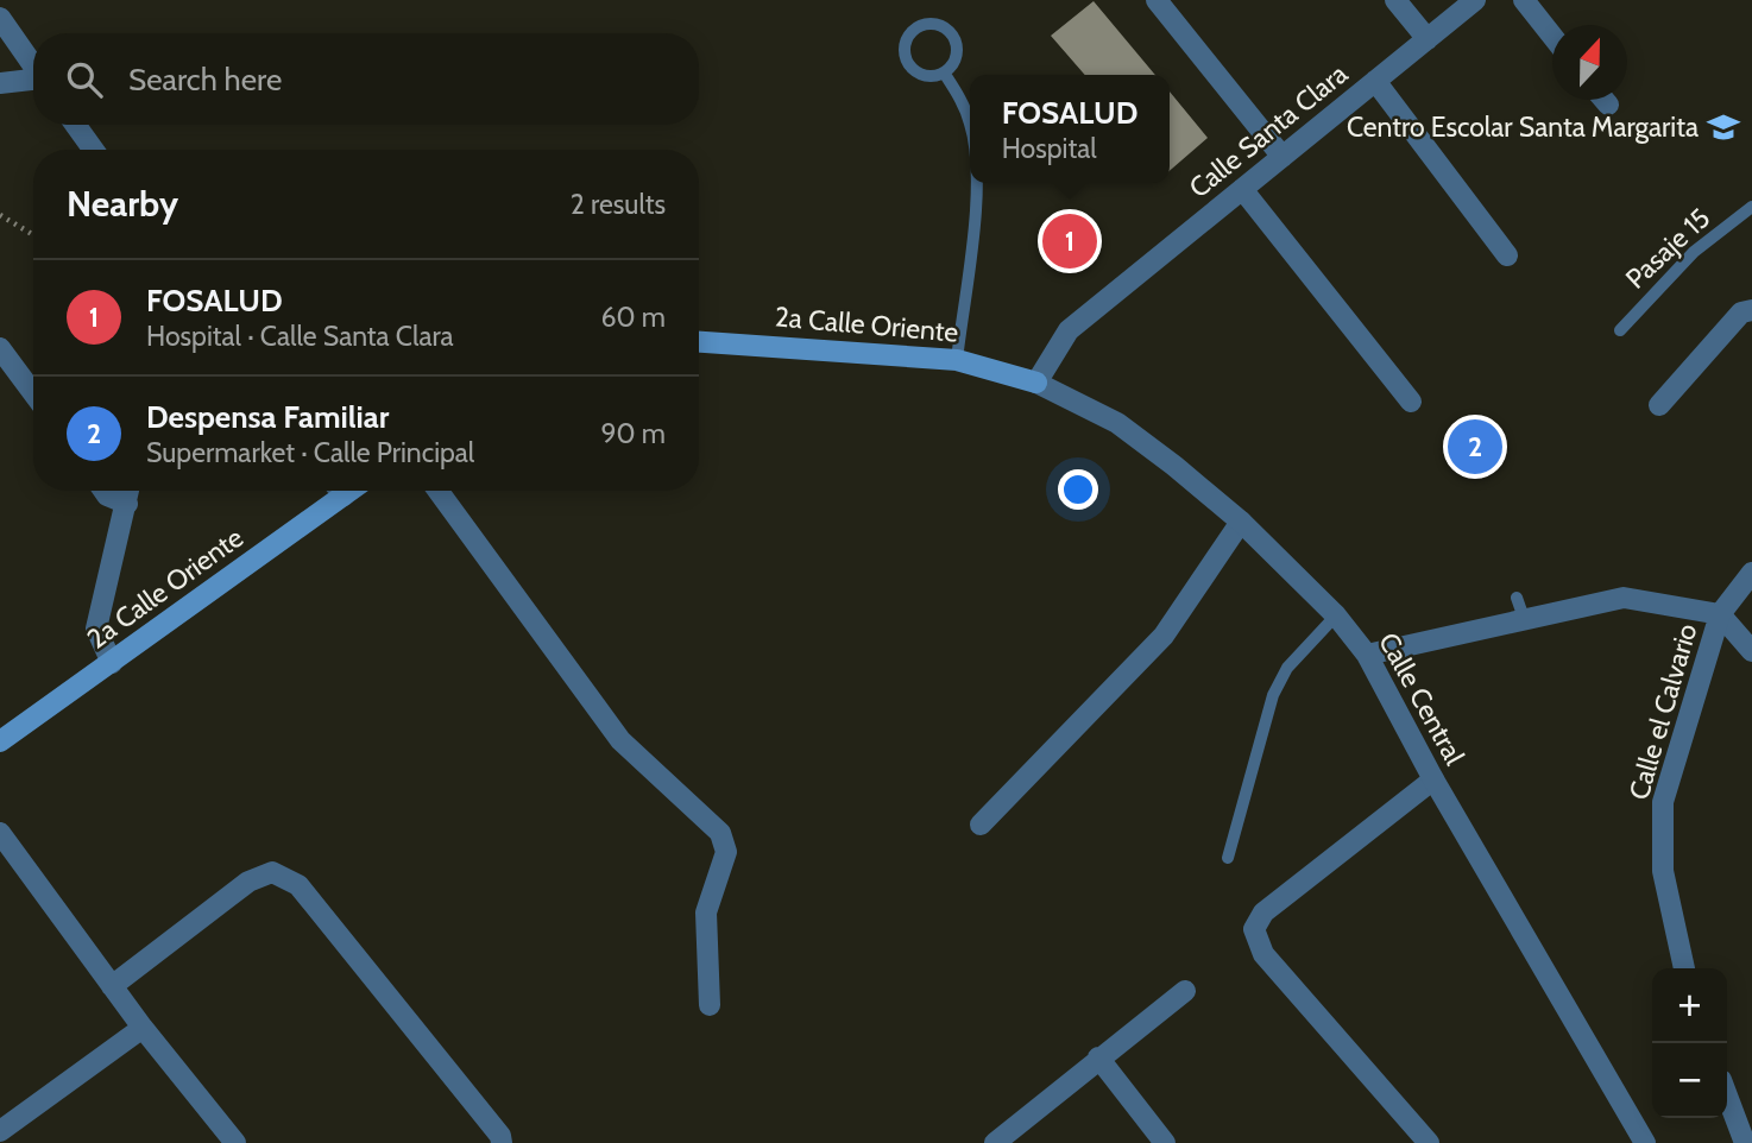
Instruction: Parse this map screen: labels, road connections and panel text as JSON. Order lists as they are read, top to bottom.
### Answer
{
  "streets": {
    "main road": ["2a Calle Oriente"],
    "street": ["Calle Santa Clara", "Calle Central", "Calle el Calvario"],
    "lane": ["Pasaje 15"]
  },
  "crossings": [
    ["Calle Santa Clara", "2a Calle Oriente"],
    ["Calle Santa Clara", "Calle Central"],
    ["2a Calle Oriente", "Calle Central"]
  ],
  "places": {
    "school or university": ["Centro Escolar Santa Margarita"]
  },
  "north": "top",
  "page": {
    "search": "Search here",
    "popup": ["FOSALUD", "Hospital"],
    "heading": ["Nearby", "2 results"],
    "pins": ["1", "2"],
    "list": [
      {
        "mark": "1",
        "name": "FOSALUD",
        "note": "Hospital · Calle Santa Clara",
        "value": "60 m"
      },
      {
        "mark": "2",
        "name": "Despensa Familiar",
        "note": "Supermarket · Calle Principal",
        "value": "90 m"
      }
    ],
    "map_buttons": ["+", "−"]
  }
}
